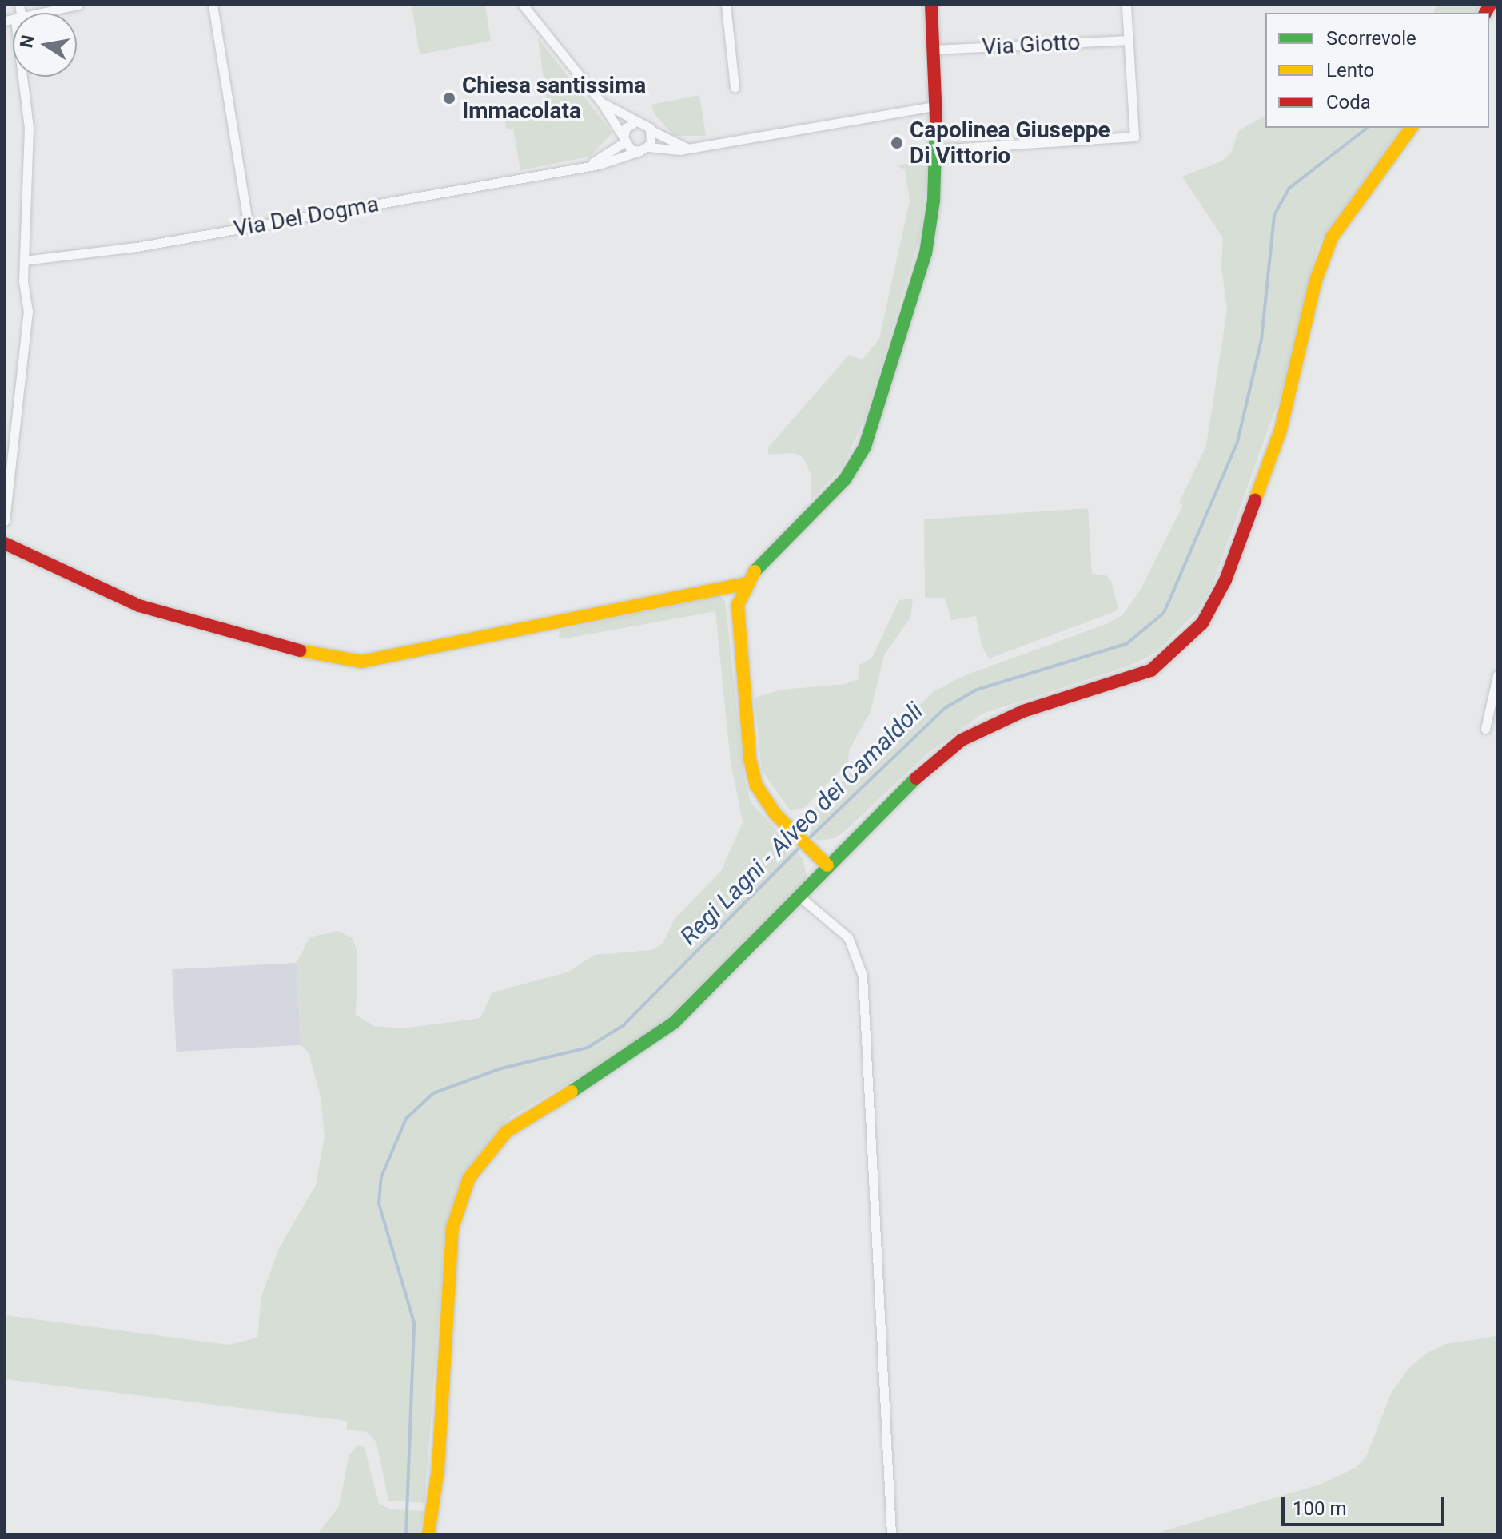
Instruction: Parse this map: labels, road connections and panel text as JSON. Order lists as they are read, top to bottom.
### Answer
{
  "streets": {
    "street": ["Via Giotto", "Via Del Dogma"]
  },
  "water": ["Regi Lagni - Alveo dei Camaldoli"],
  "places": ["Chiesa santissima Immacolata", "Capolinea Giuseppe Di Vittorio"],
  "legend": ["Scorrevole", "Lento", "Coda"],
  "scale_bar": "100 m",
  "north": "left"
}
